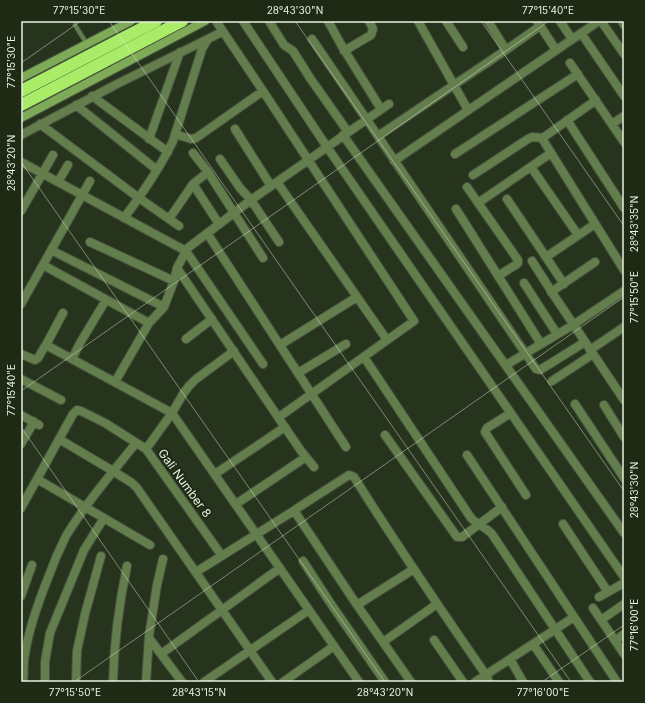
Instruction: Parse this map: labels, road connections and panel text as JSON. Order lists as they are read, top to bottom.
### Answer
{
  "streets": {
    "street": ["Gali Number 8"]
  },
  "coordinates": [
    "77°15'30\"E",
    "28°43'30\"N",
    "77°15'40\"E",
    "28°43'20\"N",
    "28°43'35\"N",
    "77°15'50\"E",
    "77°16'00\"E",
    "28°43'15\"N"
  ]
}
